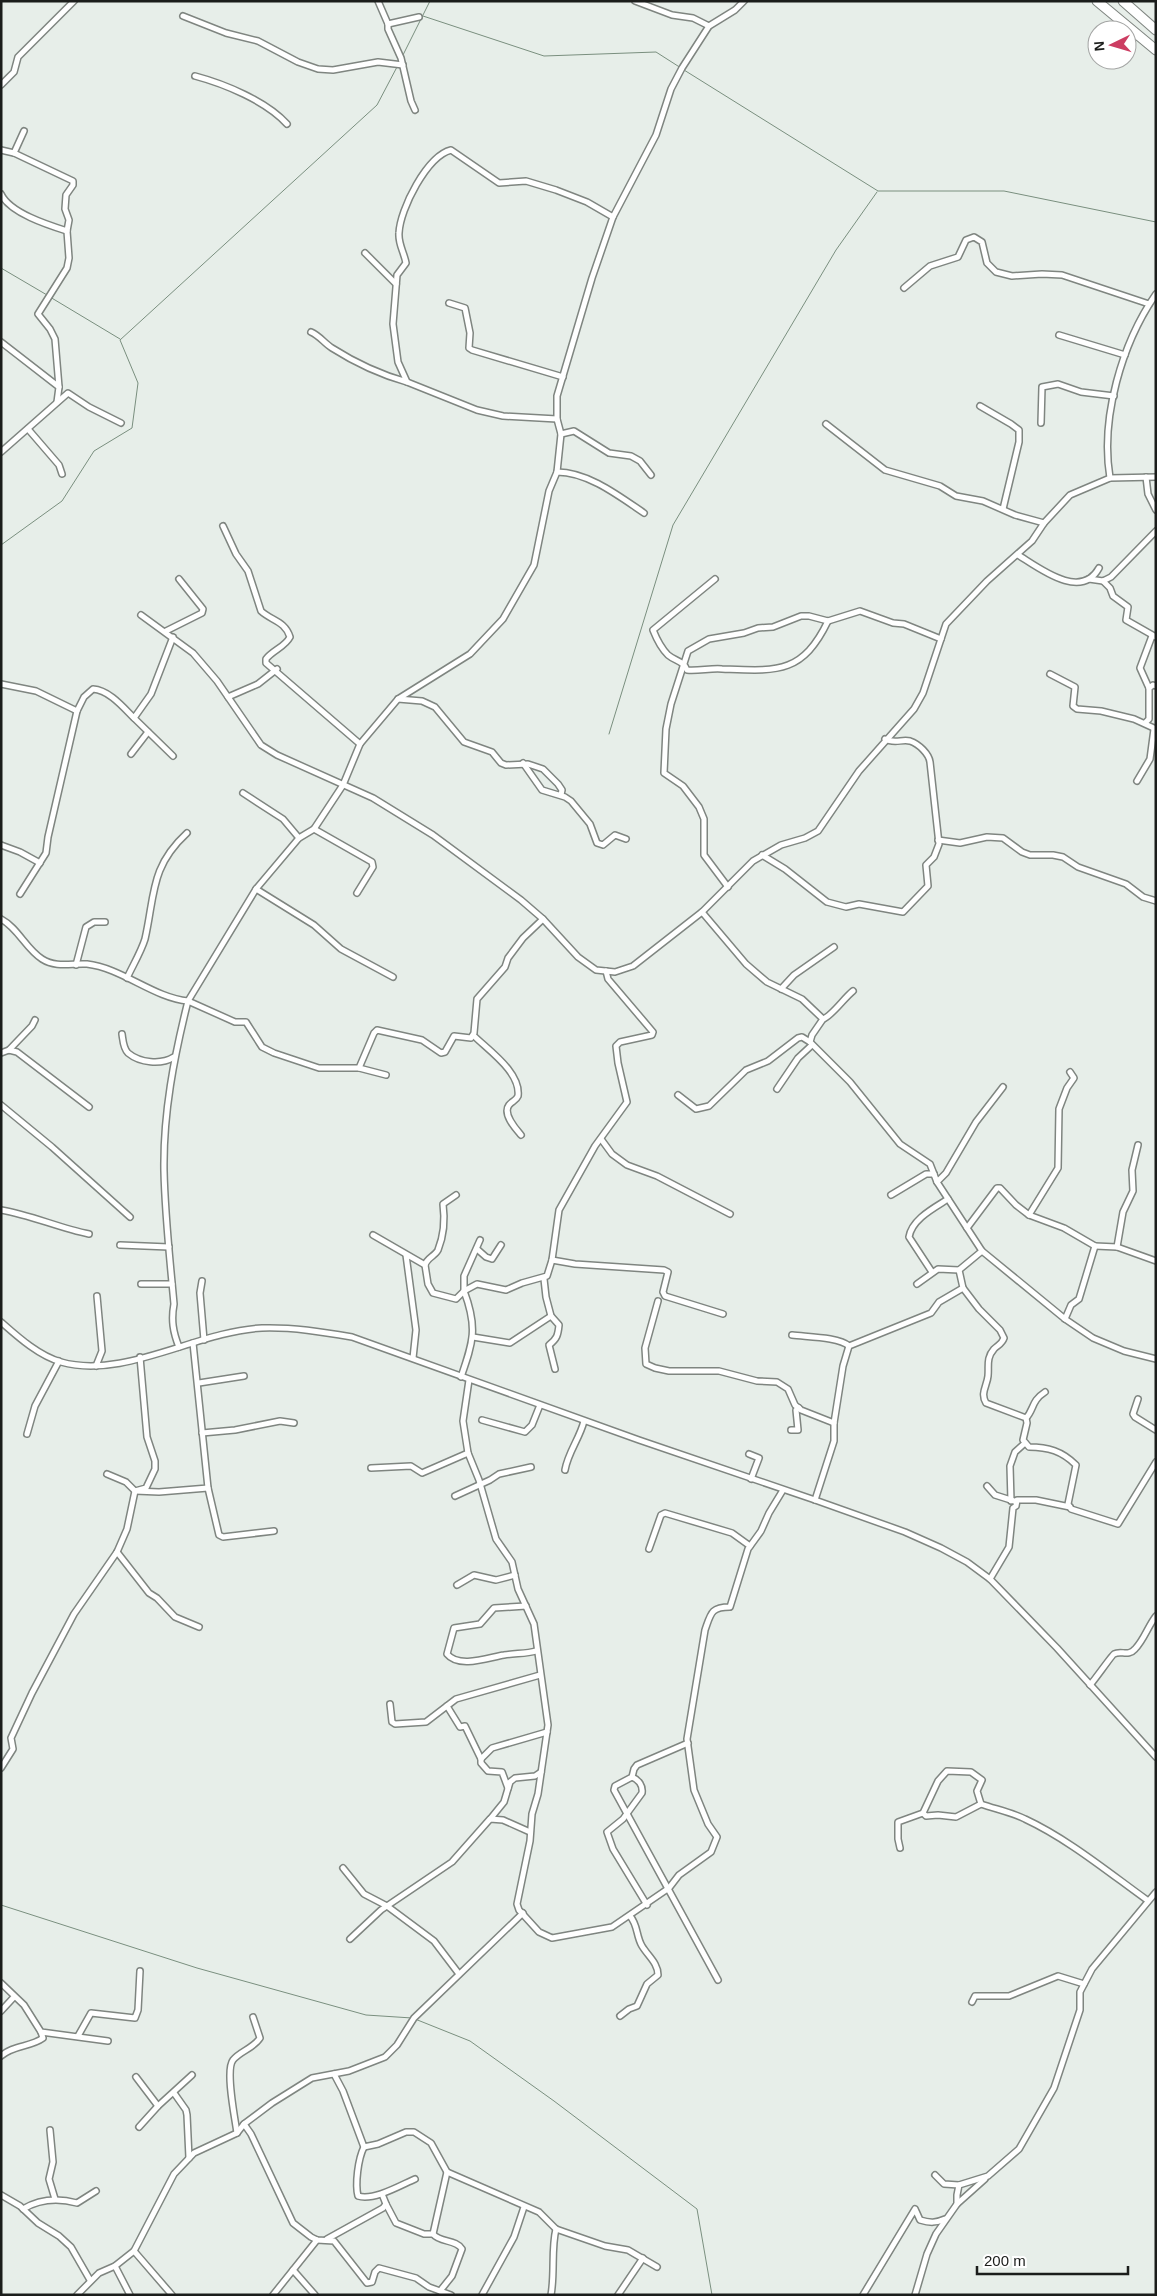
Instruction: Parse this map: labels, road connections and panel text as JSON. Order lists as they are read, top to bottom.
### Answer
{
  "scale_bar": "200 m",
  "north": "left"
}
